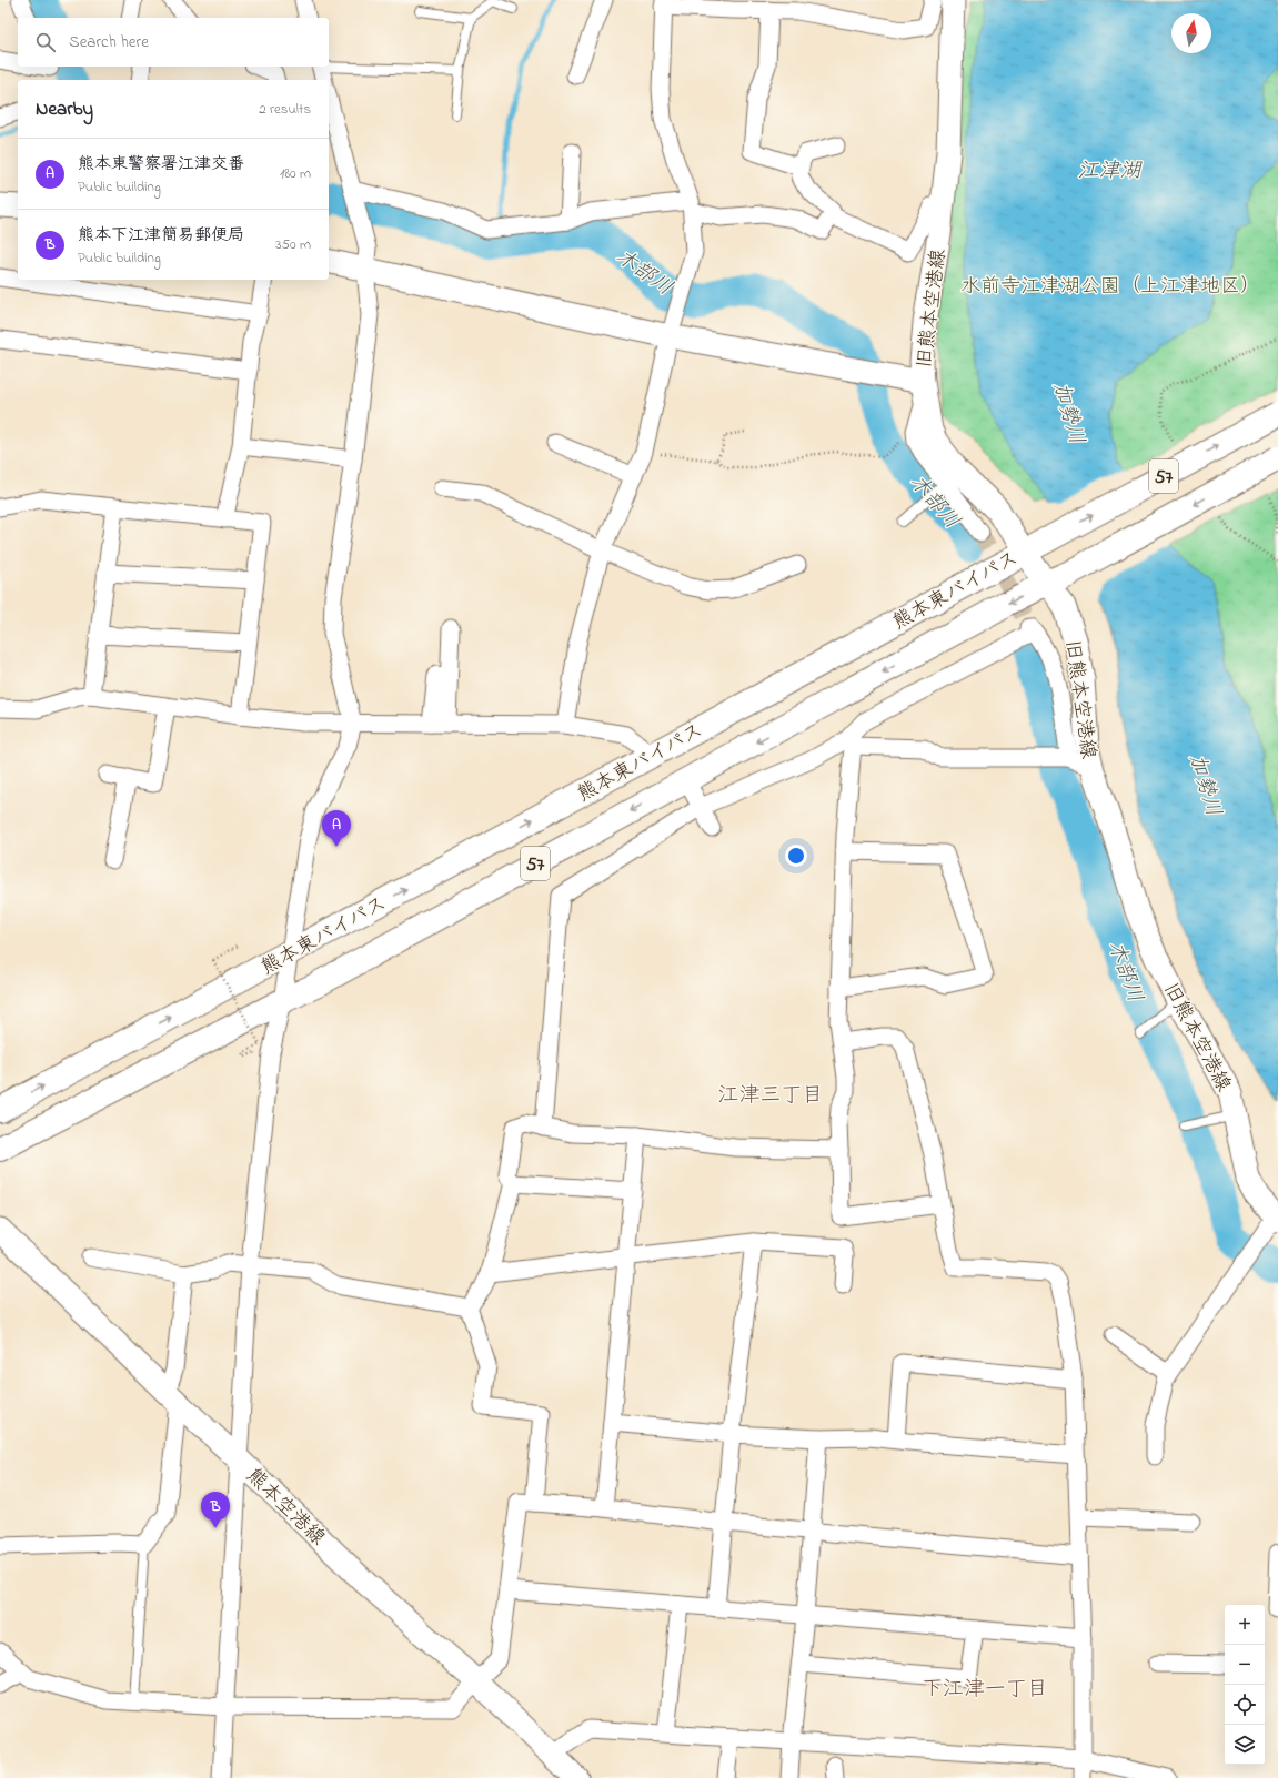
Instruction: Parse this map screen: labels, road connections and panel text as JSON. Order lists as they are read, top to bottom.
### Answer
{
  "streets": {
    "highway": ["57", "熊本東バイパス"],
    "street": ["旧熊本空港線", "熊本空港線"]
  },
  "crossings": [
    ["旧熊本空港線", "熊本東バイパス"]
  ],
  "districts": ["江津三丁目", "下江津一丁目"],
  "water": ["江津湖", "木部川", "加勢川"],
  "parks": ["水前寺江津湖公園（上江津地区）"],
  "north": "top",
  "page": {
    "search": "Search here",
    "heading": ["Nearby", "2 results"],
    "list": [
      {
        "mark": "A",
        "name": "熊本東警察署江津交番",
        "note": "Public building",
        "value": "180 m"
      },
      {
        "mark": "B",
        "name": "熊本下江津簡易郵便局",
        "note": "Public building",
        "value": "350 m"
      }
    ],
    "pins": ["A", "B"],
    "map_buttons": ["+", "−"]
  }
}
